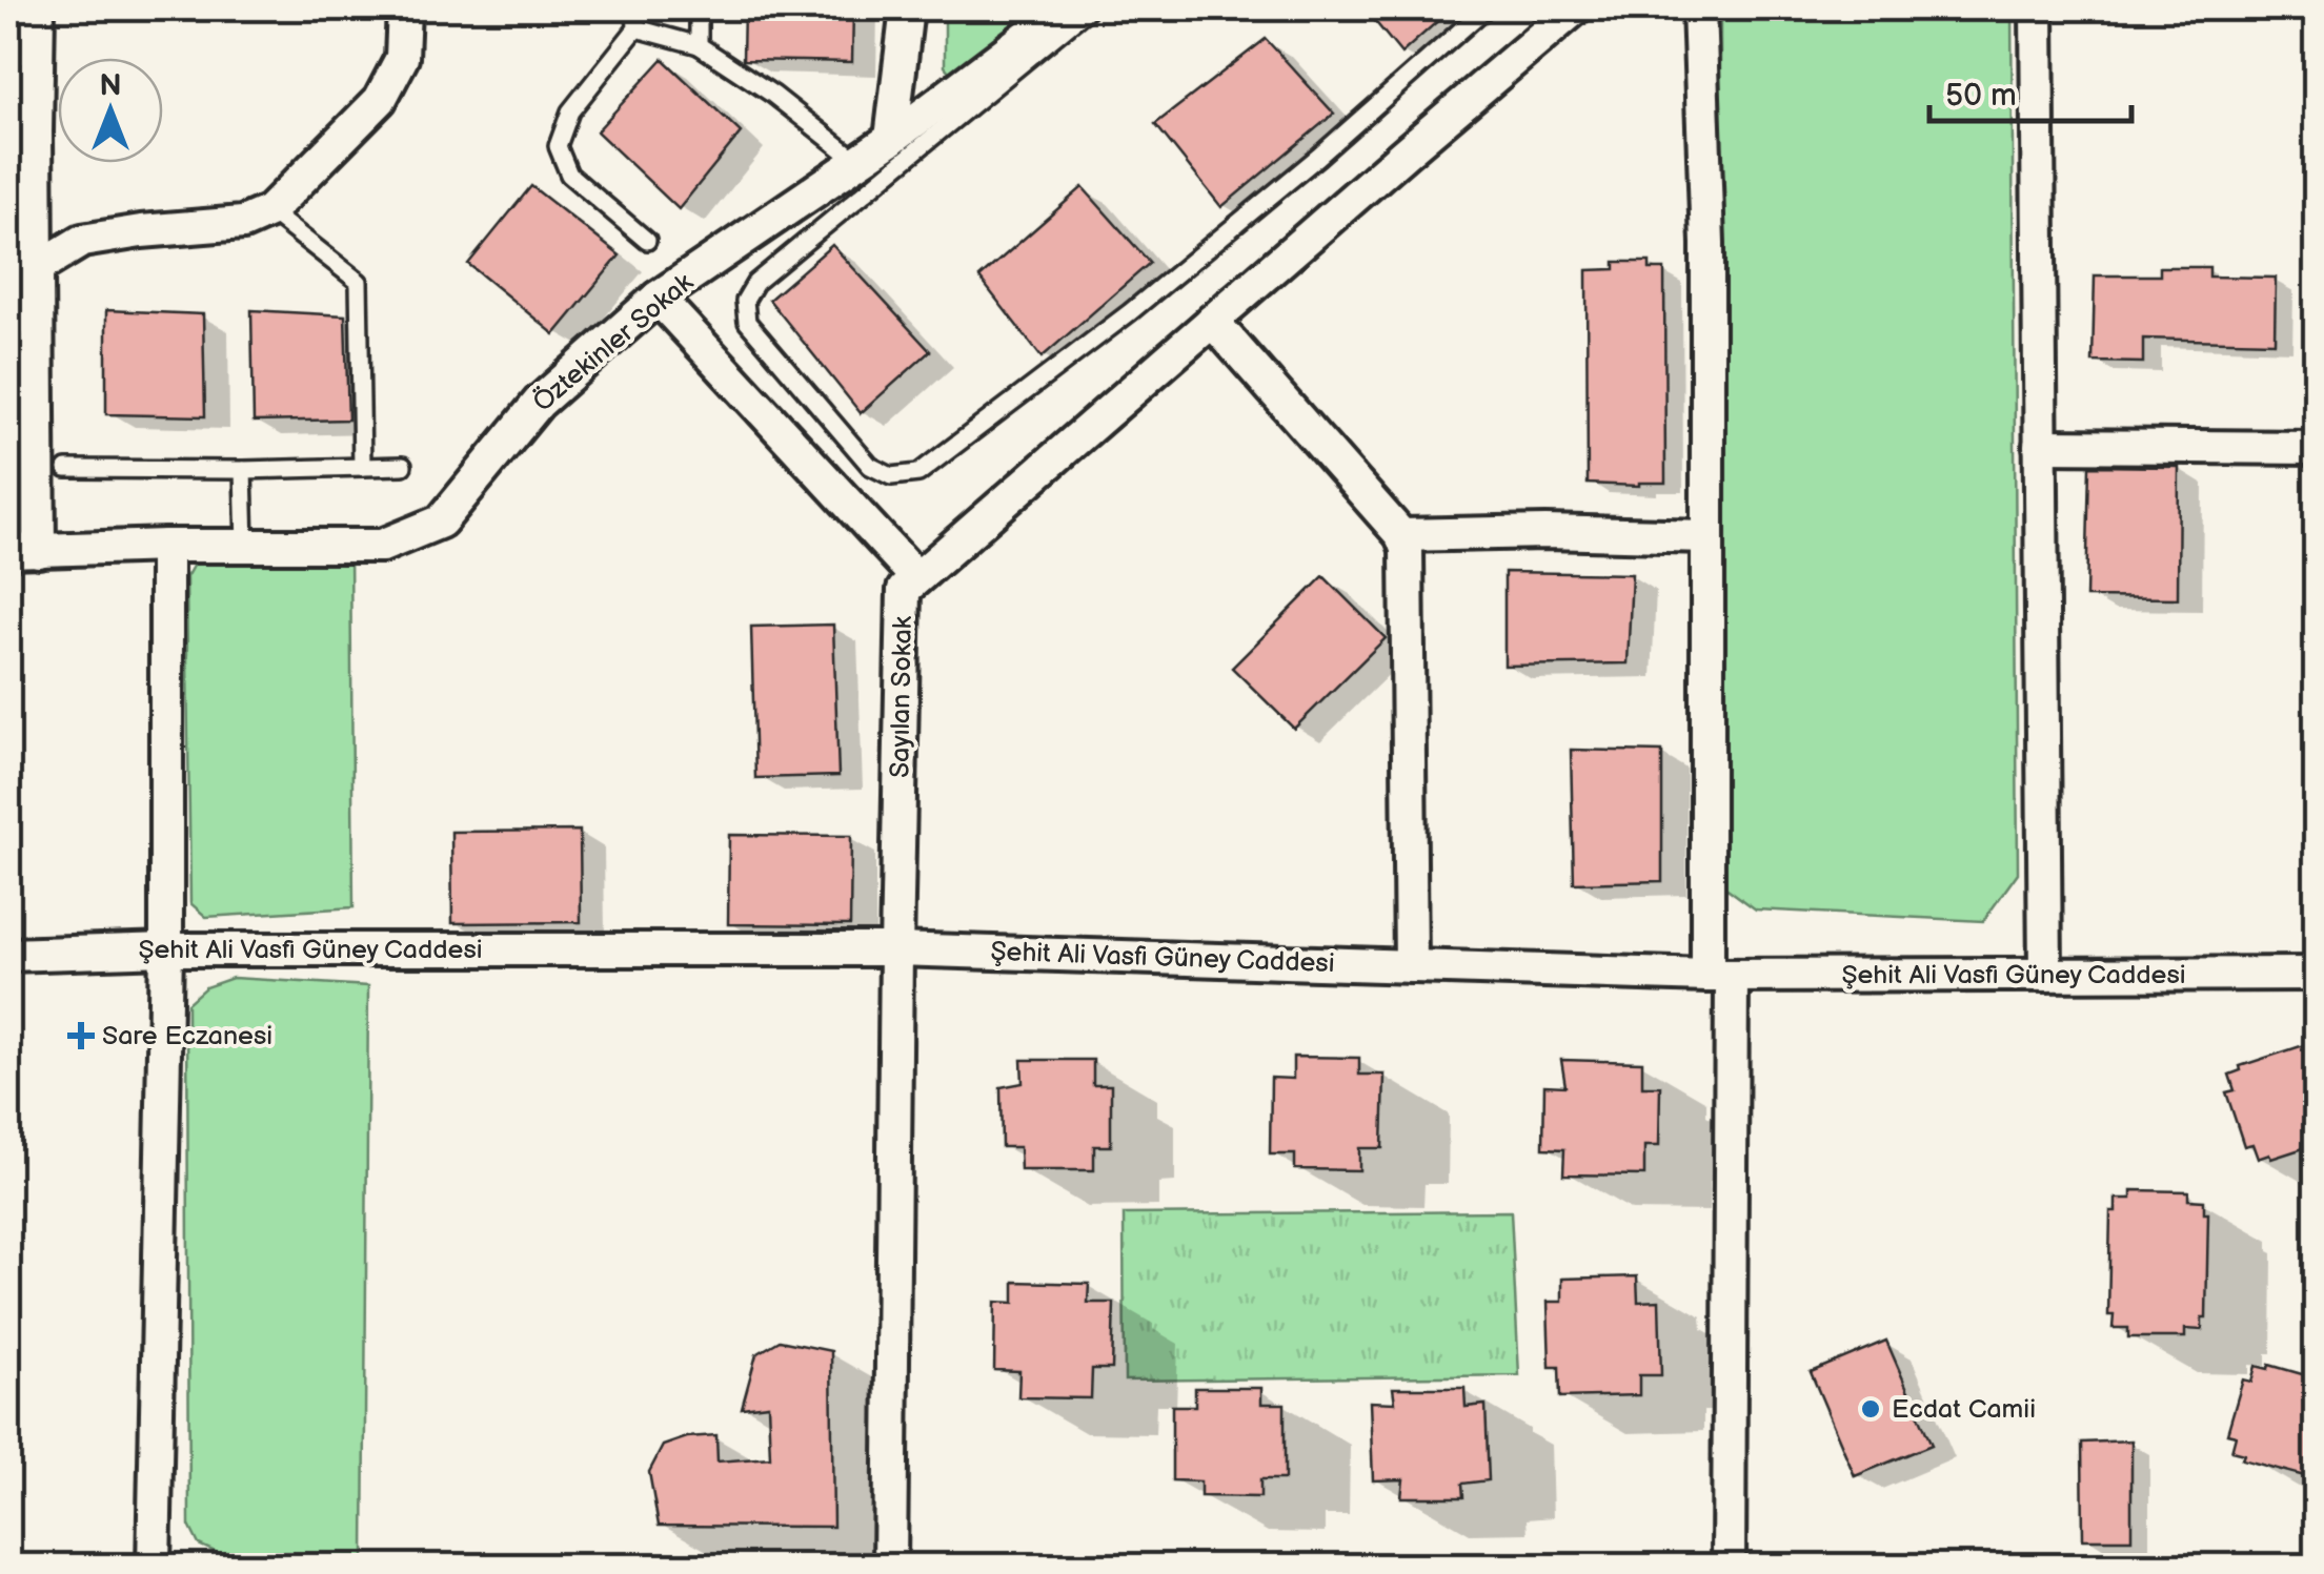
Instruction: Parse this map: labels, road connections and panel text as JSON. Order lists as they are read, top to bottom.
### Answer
{
  "streets": {
    "street": ["Öztekinler Sokak", "Sayılan Sokak", "Şehit Ali Vasfi Güney Caddesi"]
  },
  "crossings": [
    ["Sayılan Sokak", "Şehit Ali Vasfi Güney Caddesi"]
  ],
  "places": {
    "health": ["Sare Eczanesi"],
    "other": ["Ecdat Camii"]
  },
  "scale_bar": "50 m",
  "north": "top"
}
